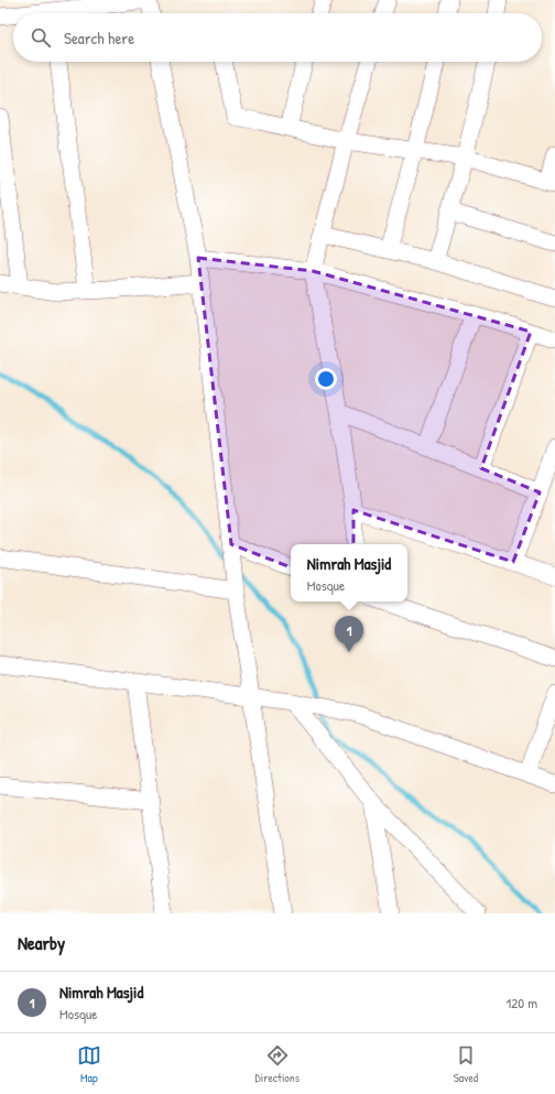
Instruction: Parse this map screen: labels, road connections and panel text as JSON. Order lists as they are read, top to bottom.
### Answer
{
  "page": {
    "search": "Search here",
    "popup": ["Nimrah Masjid", "Mosque"],
    "pins": "1",
    "heading": "Nearby",
    "list": [
      {
        "mark": "1",
        "name": "Nimrah Masjid",
        "note": "Mosque",
        "value": "120 m"
      }
    ],
    "nav": ["Map", "Directions", "Saved"]
  }
}
